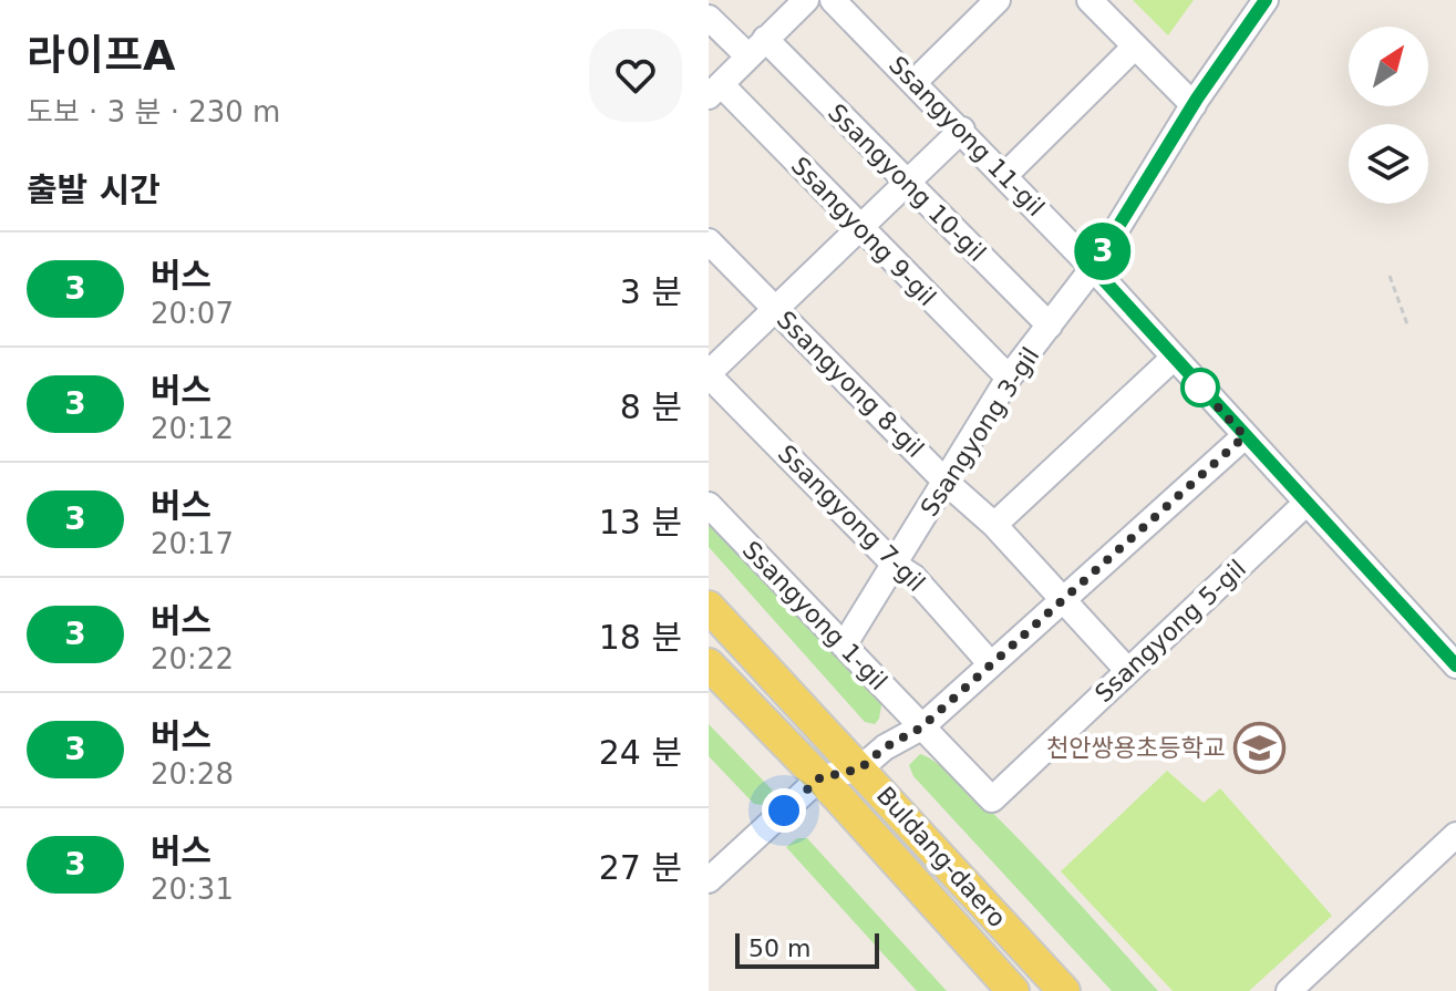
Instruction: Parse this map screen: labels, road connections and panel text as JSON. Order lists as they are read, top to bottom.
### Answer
{
  "streets": {
    "main road": ["Buldang-daero"],
    "street": [
      "Ssangyong 11-gil",
      "Ssangyong 10-gil",
      "Ssangyong 9-gil",
      "Ssangyong 8-gil",
      "Ssangyong 3-gil",
      "Ssangyong 7-gil",
      "Ssangyong 1-gil",
      "Ssangyong 5-gil"
    ]
  },
  "crossings": [
    ["Ssangyong 11-gil", "Ssangyong 3-gil"],
    ["Ssangyong 11-gil", "Ssangyong 5-gil"],
    ["Ssangyong 10-gil", "Ssangyong 3-gil"],
    ["Ssangyong 9-gil", "Ssangyong 3-gil"],
    ["Ssangyong 8-gil", "Ssangyong 3-gil"],
    ["Ssangyong 8-gil", "Ssangyong 5-gil"],
    ["Ssangyong 3-gil", "Ssangyong 7-gil"],
    ["Ssangyong 3-gil", "Ssangyong 1-gil"],
    ["Ssangyong 1-gil", "Ssangyong 5-gil"]
  ],
  "places": {
    "school or university": ["천안쌍용초등학교"]
  },
  "lines": ["bus line 3"],
  "scale_bar": "50 m",
  "north": "top right",
  "page": {
    "heading": [
      ["라이프A", "도보 · 3 분 · 230 m"],
      "출발 시간"
    ],
    "on_map": "3",
    "list": [
      {
        "mark": "3",
        "name": "버스",
        "note": "20:07",
        "value": "3 분"
      },
      {
        "mark": "3",
        "name": "버스",
        "note": "20:12",
        "value": "8 분"
      },
      {
        "mark": "3",
        "name": "버스",
        "note": "20:17",
        "value": "13 분"
      },
      {
        "mark": "3",
        "name": "버스",
        "note": "20:22",
        "value": "18 분"
      },
      {
        "mark": "3",
        "name": "버스",
        "note": "20:28",
        "value": "24 분"
      },
      {
        "mark": "3",
        "name": "버스",
        "note": "20:31",
        "value": "27 분"
      }
    ],
    "scale": "50 m"
  }
}
